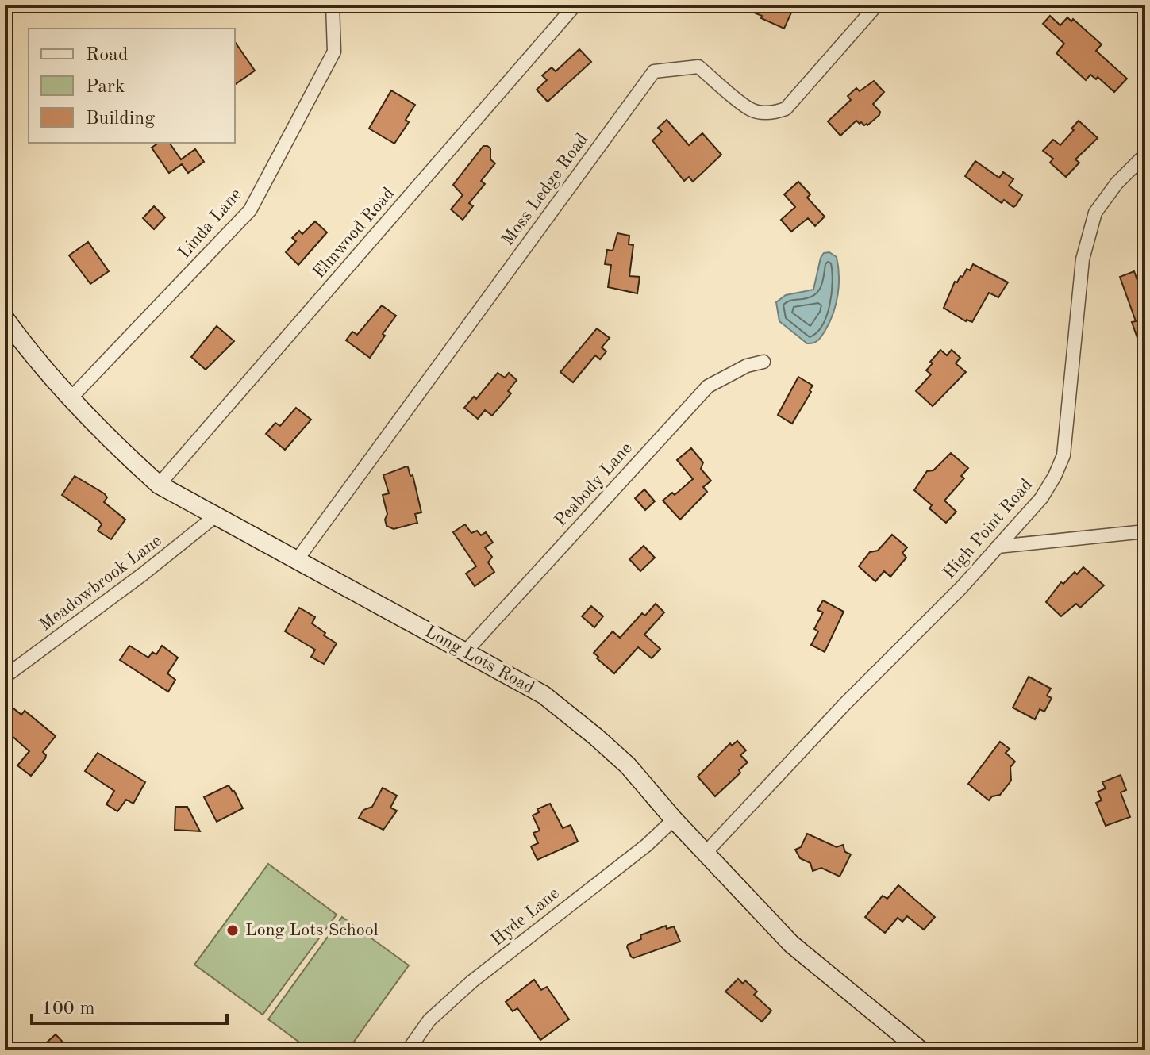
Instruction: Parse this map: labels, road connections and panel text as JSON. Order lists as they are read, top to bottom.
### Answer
{
  "streets": {
    "main road": ["Long Lots Road"],
    "street": [
      "Moss Ledge Road",
      "Linda Lane",
      "Elmwood Road",
      "Peabody Lane",
      "High Point Road",
      "Meadowbrook Lane",
      "Hyde Lane"
    ]
  },
  "crossings": [
    ["Moss Ledge Road", "Long Lots Road"],
    ["Linda Lane", "Long Lots Road"],
    ["Elmwood Road", "Long Lots Road"],
    ["Peabody Lane", "Long Lots Road"],
    ["High Point Road", "Long Lots Road"],
    ["Meadowbrook Lane", "Long Lots Road"],
    ["Long Lots Road", "Hyde Lane"]
  ],
  "places": ["Long Lots School"],
  "legend": ["Road", "Park", "Building"],
  "scale_bar": "100 m"
}
